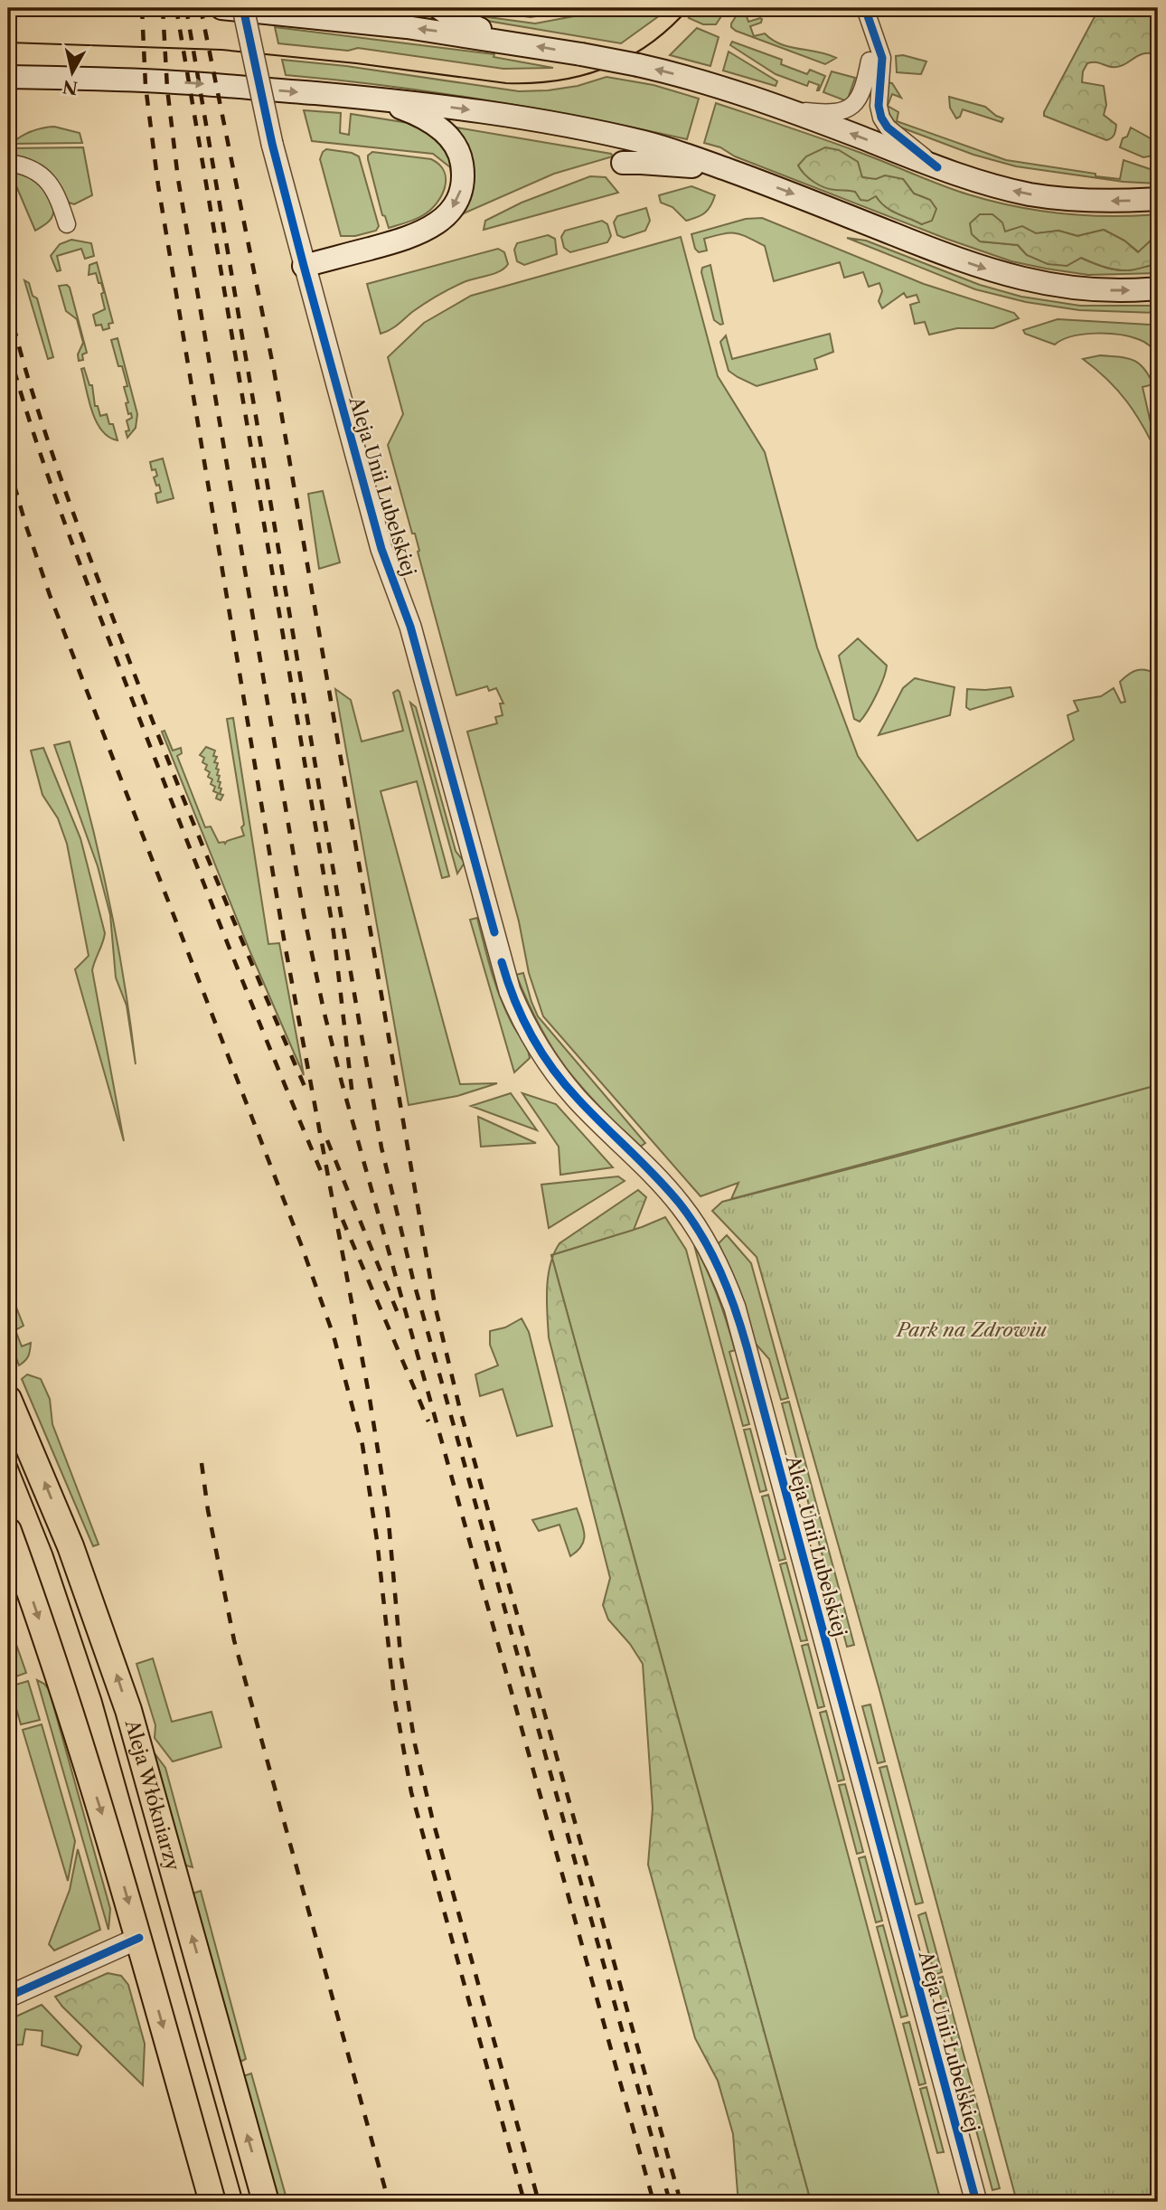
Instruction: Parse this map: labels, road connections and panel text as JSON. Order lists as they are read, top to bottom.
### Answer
{
  "streets": {
    "main road": ["Aleja Włókniarzy"],
    "street": ["Aleja Unii Lubelskiej"]
  },
  "parks": ["Park na Zdrowiu"],
  "north": "bottom"
}
